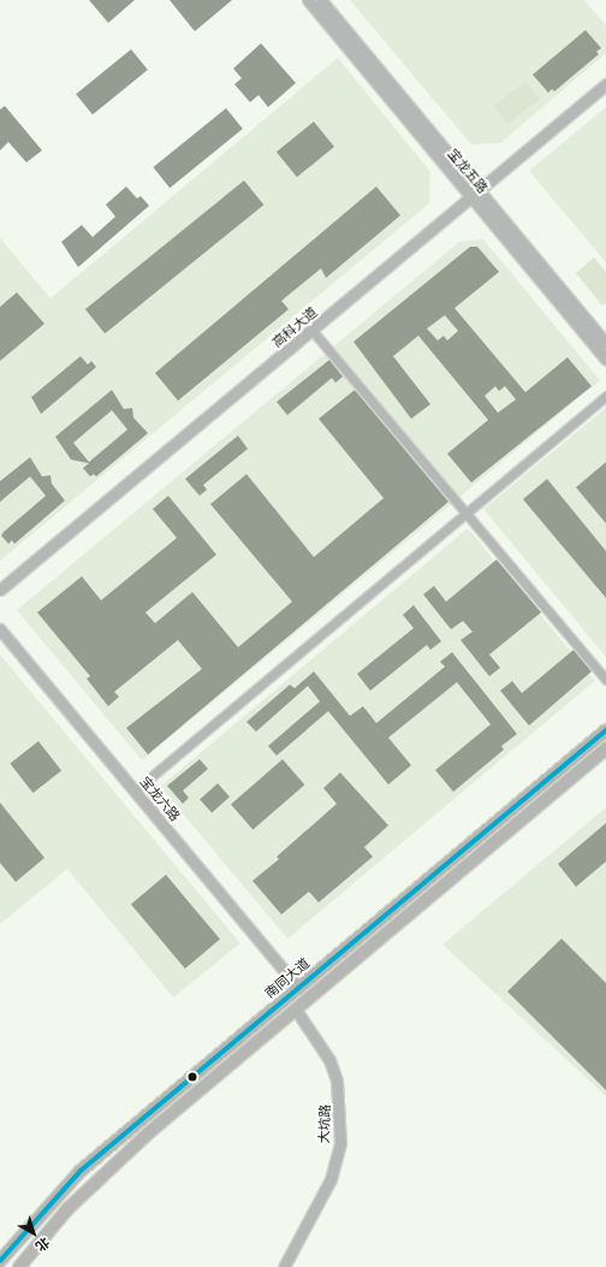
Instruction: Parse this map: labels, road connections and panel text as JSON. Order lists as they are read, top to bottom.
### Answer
{
  "streets": {
    "main road": ["南同大道"],
    "street": [
      "宝龙五路",
      "高科大道",
      "宝龙六路",
      "大坑路"
    ]
  },
  "crossings": [
    ["宝龙五路", "高科大道"],
    ["宝龙六路", "南同大道"]
  ],
  "north": "bottom right"
}
